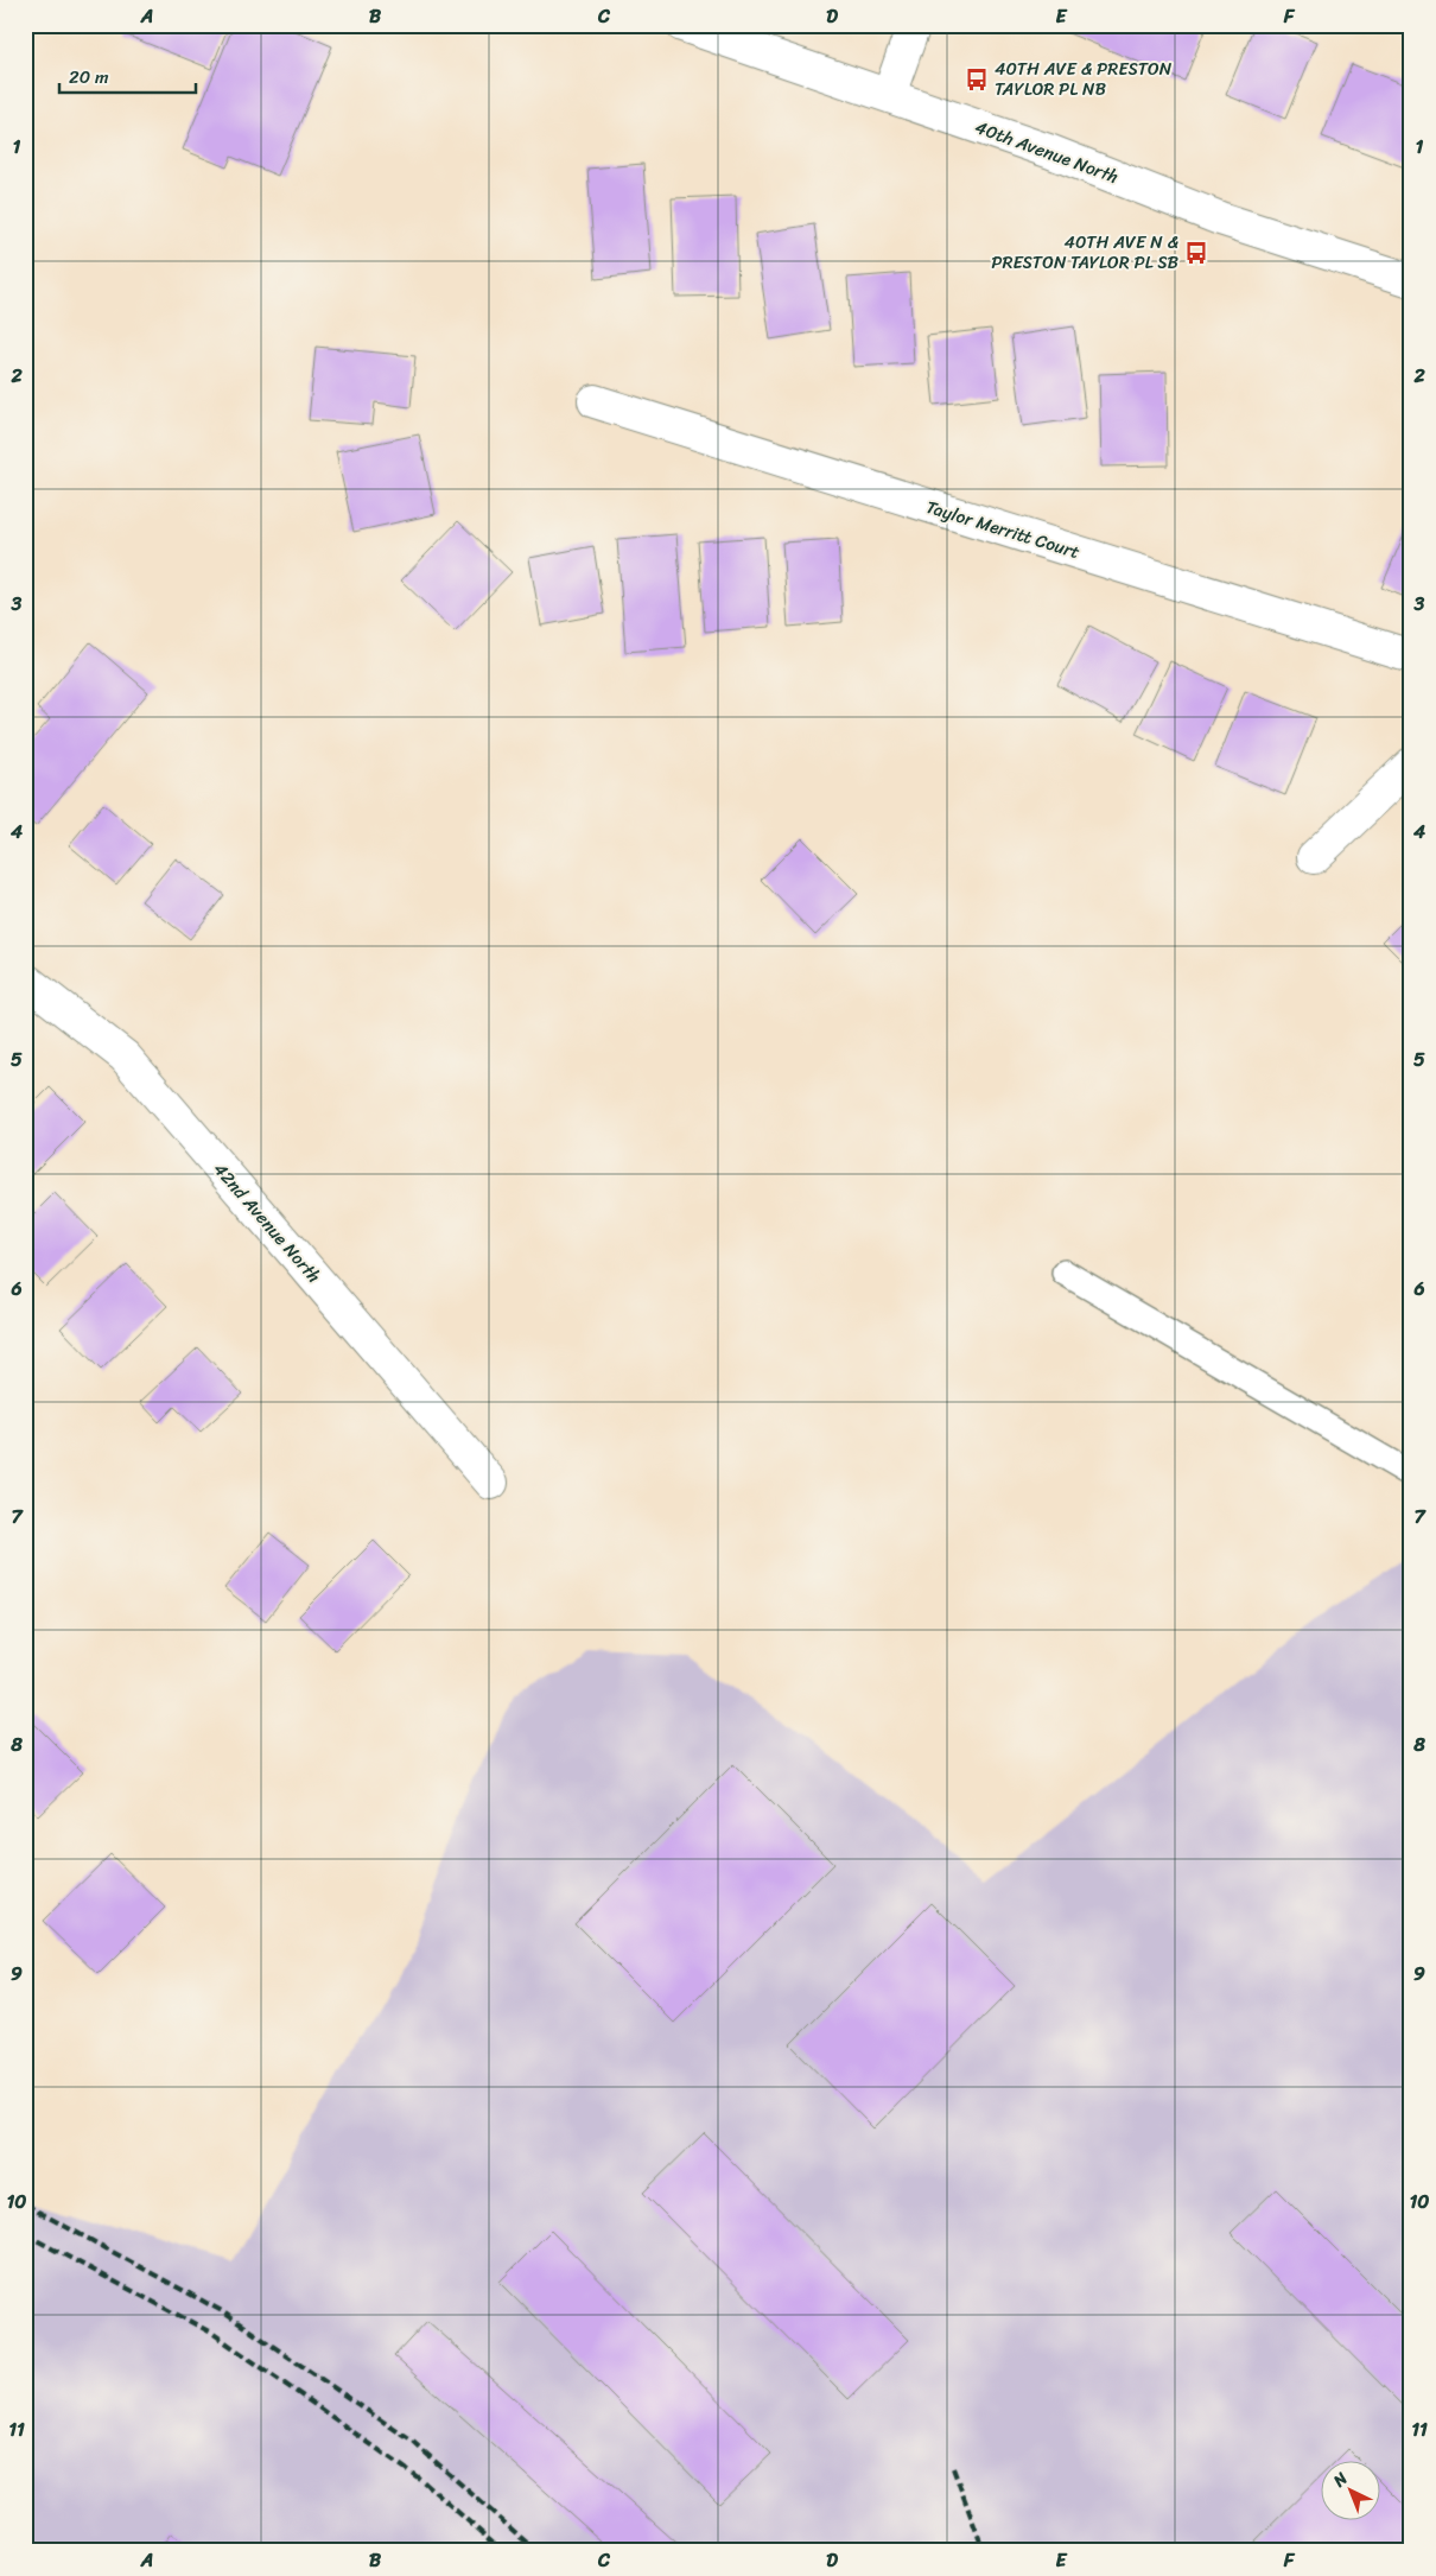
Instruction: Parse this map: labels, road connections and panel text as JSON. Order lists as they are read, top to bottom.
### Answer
{
  "streets": {
    "street": ["40th Avenue North", "Taylor Merritt Court", "42nd Avenue North"]
  },
  "places": {
    "bus stop": ["40TH AVE & PRESTON TAYLOR PL NB", "40TH AVE N & PRESTON TAYLOR PL SB"]
  },
  "scale_bar": "20 m",
  "north": "top left",
  "grid": {
    "columns": [
      "A",
      "B",
      "C",
      "D",
      "E",
      "F"
    ],
    "rows": [
      "1",
      "2",
      "3",
      "4",
      "5",
      "6",
      "7",
      "8",
      "9",
      "10",
      "11"
    ]
  }
}
